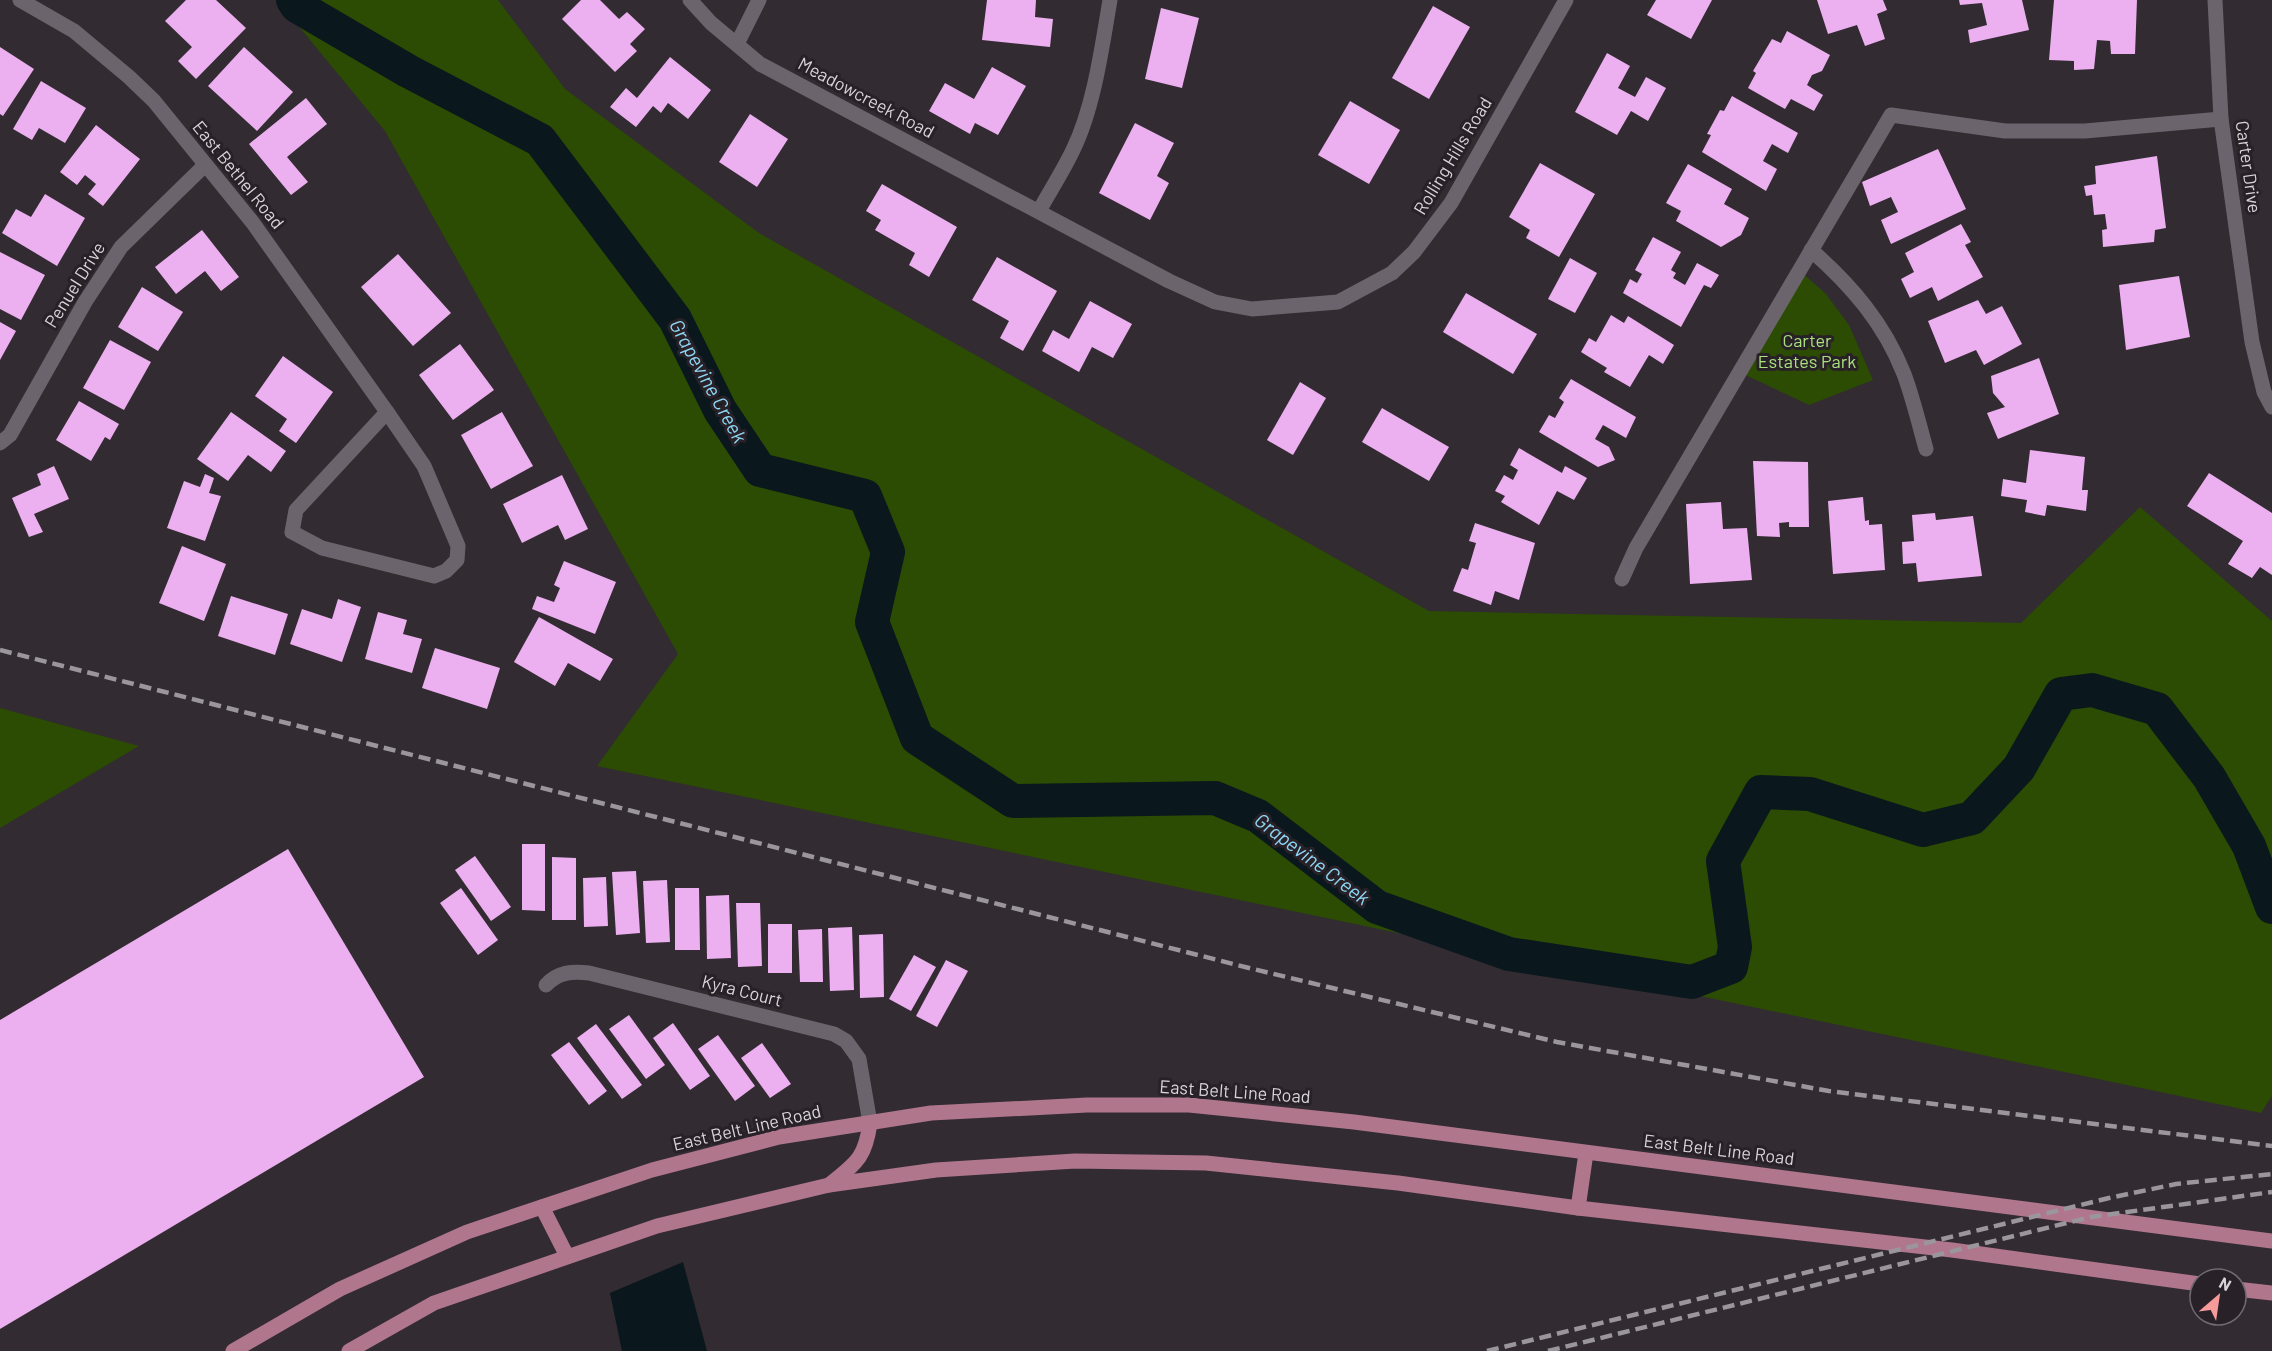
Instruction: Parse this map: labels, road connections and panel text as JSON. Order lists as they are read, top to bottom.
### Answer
{
  "streets": {
    "main road": ["East Belt Line Road"],
    "street": [
      "Meadowcreek Road",
      "Rolling Hills Road",
      "Carter Drive",
      "East Bethel Road",
      "Penuel Drive",
      "Kyra Court"
    ]
  },
  "crossings": [
    ["Meadowcreek Road", "Rolling Hills Road"],
    ["East Bethel Road", "Penuel Drive"],
    ["Kyra Court", "East Belt Line Road"]
  ],
  "water": ["Grapevine Creek"],
  "parks": ["Carter Estates Park"],
  "north": "top right"
}
